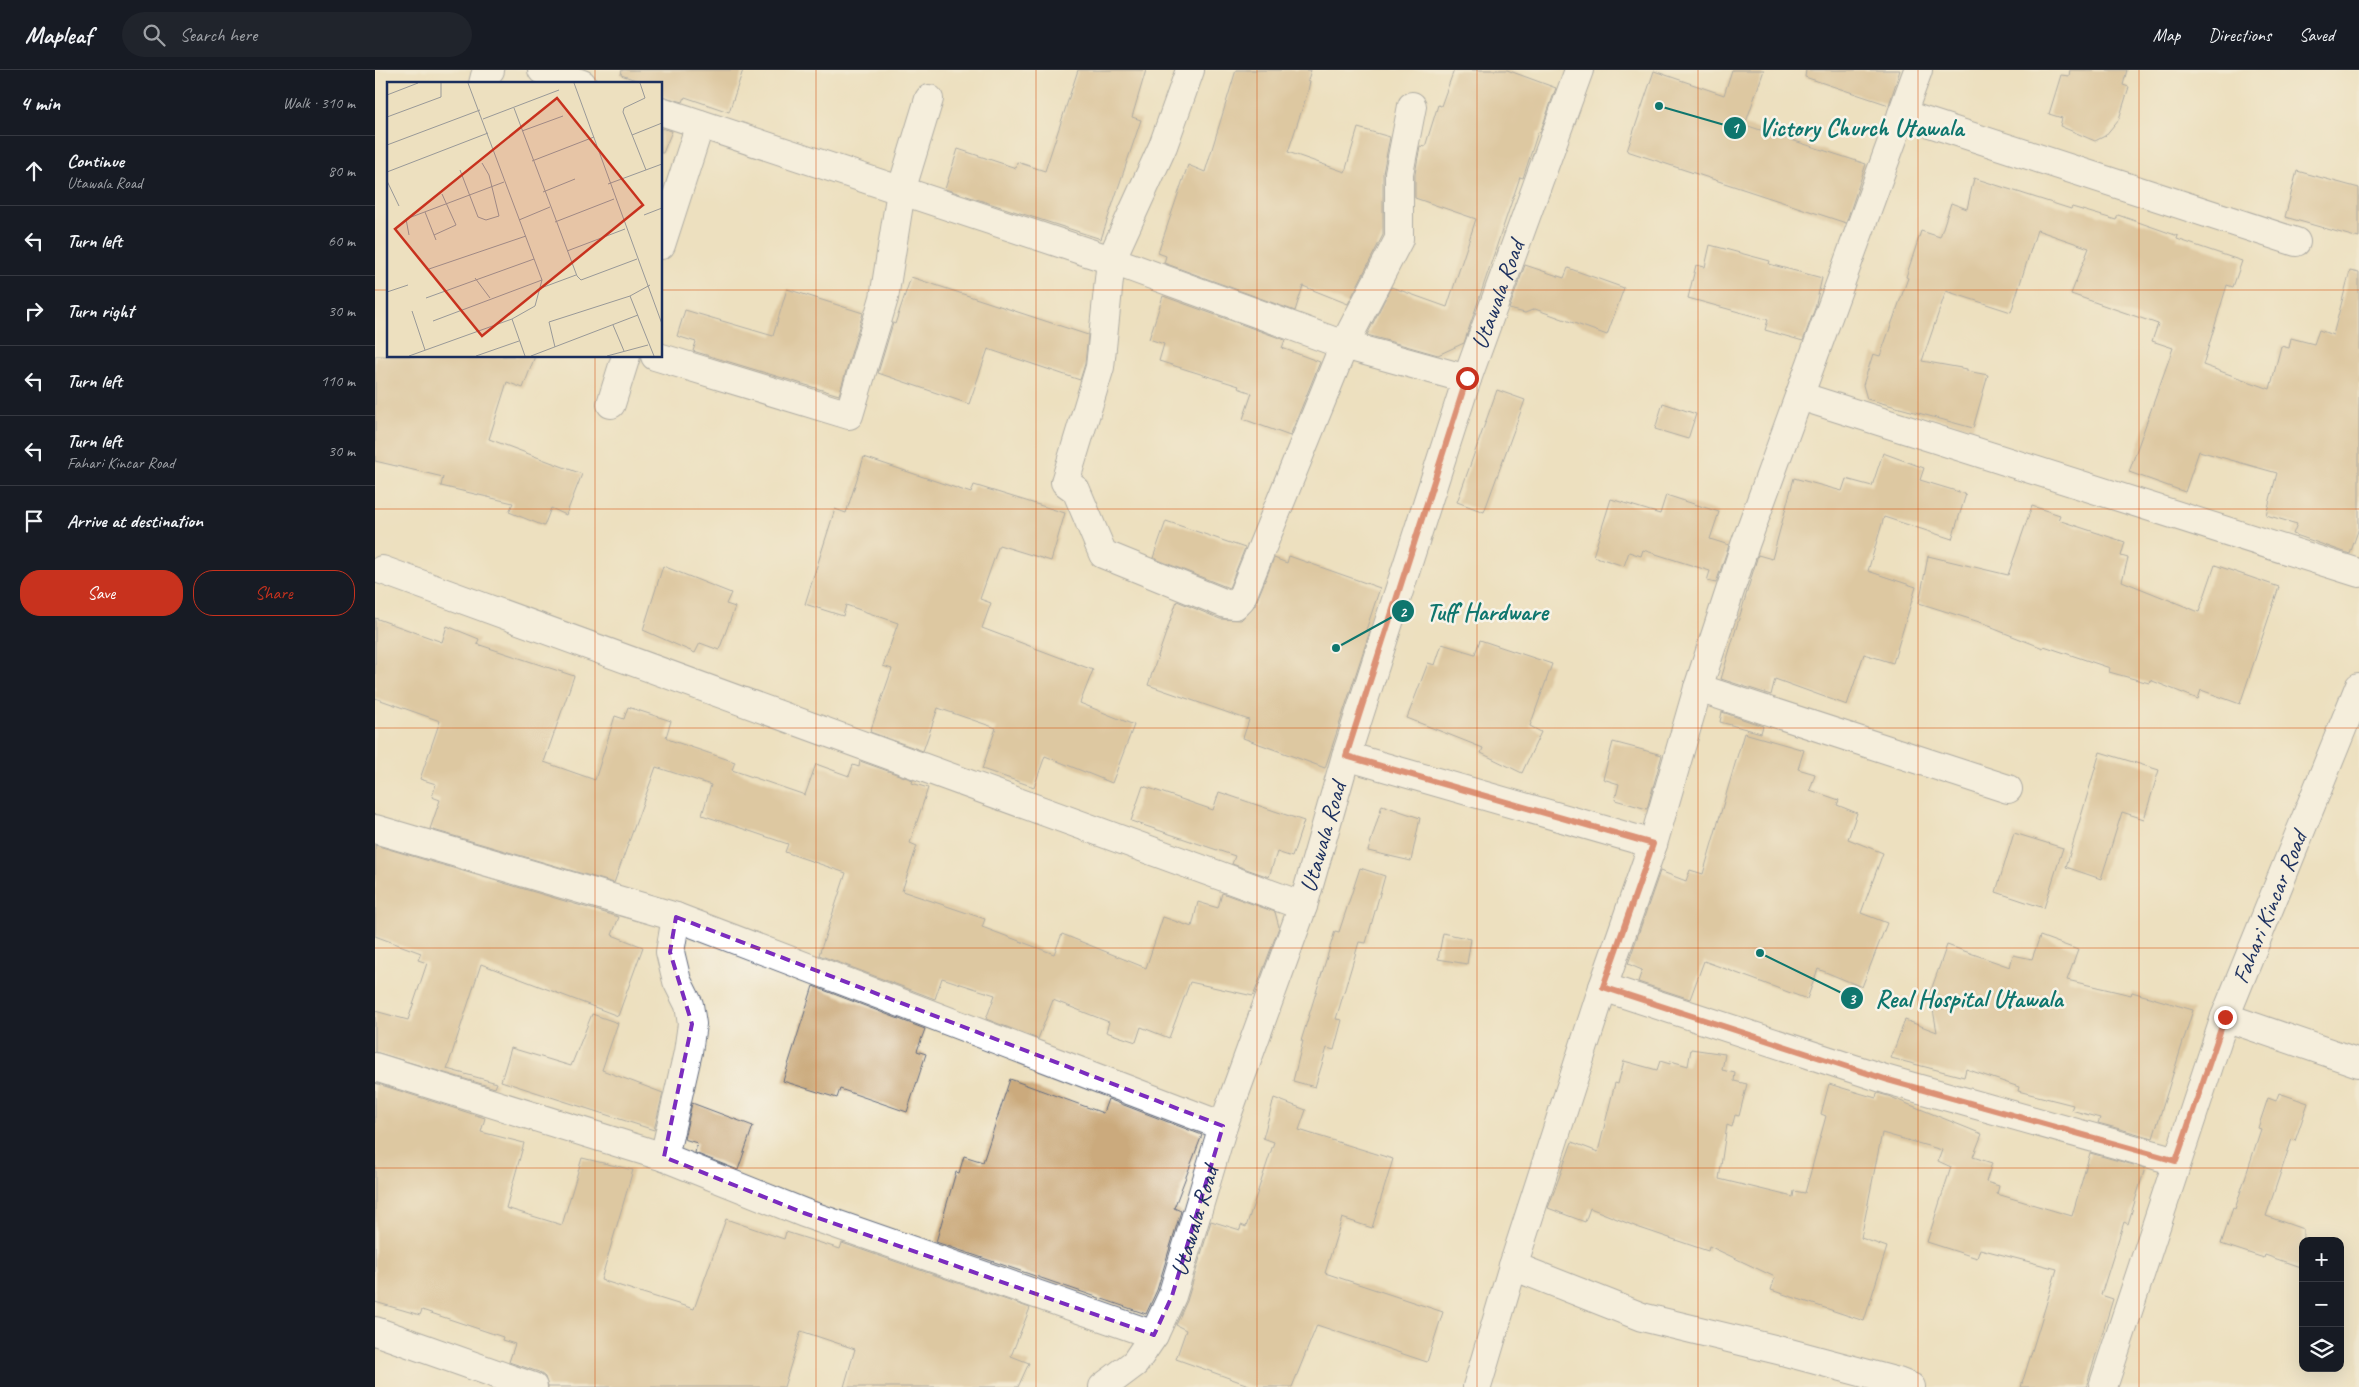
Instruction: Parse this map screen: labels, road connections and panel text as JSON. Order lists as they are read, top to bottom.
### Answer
{
  "streets": {
    "street": ["Utawala Road", "Fahari Kincar Road"]
  },
  "places": ["Victory Church Utawala", "Tuff Hardware", "Real Hospital Utawala"],
  "page": {
    "header": "Mapleaf",
    "search": "Search here",
    "nav": ["Map", "Directions", "Saved"],
    "heading": ["4 min", "Walk · 310 m"],
    "list": [
      ["Continue", "Utawala Road", "80 m"],
      ["Turn left", "60 m"],
      ["Turn right", "30 m"],
      ["Turn left", "110 m"],
      ["Turn left", "Fahari Kincar Road", "30 m"],
      "Arrive at destination"
    ],
    "buttons": ["Save", "Share"],
    "map_buttons": ["+", "−"]
  }
}
